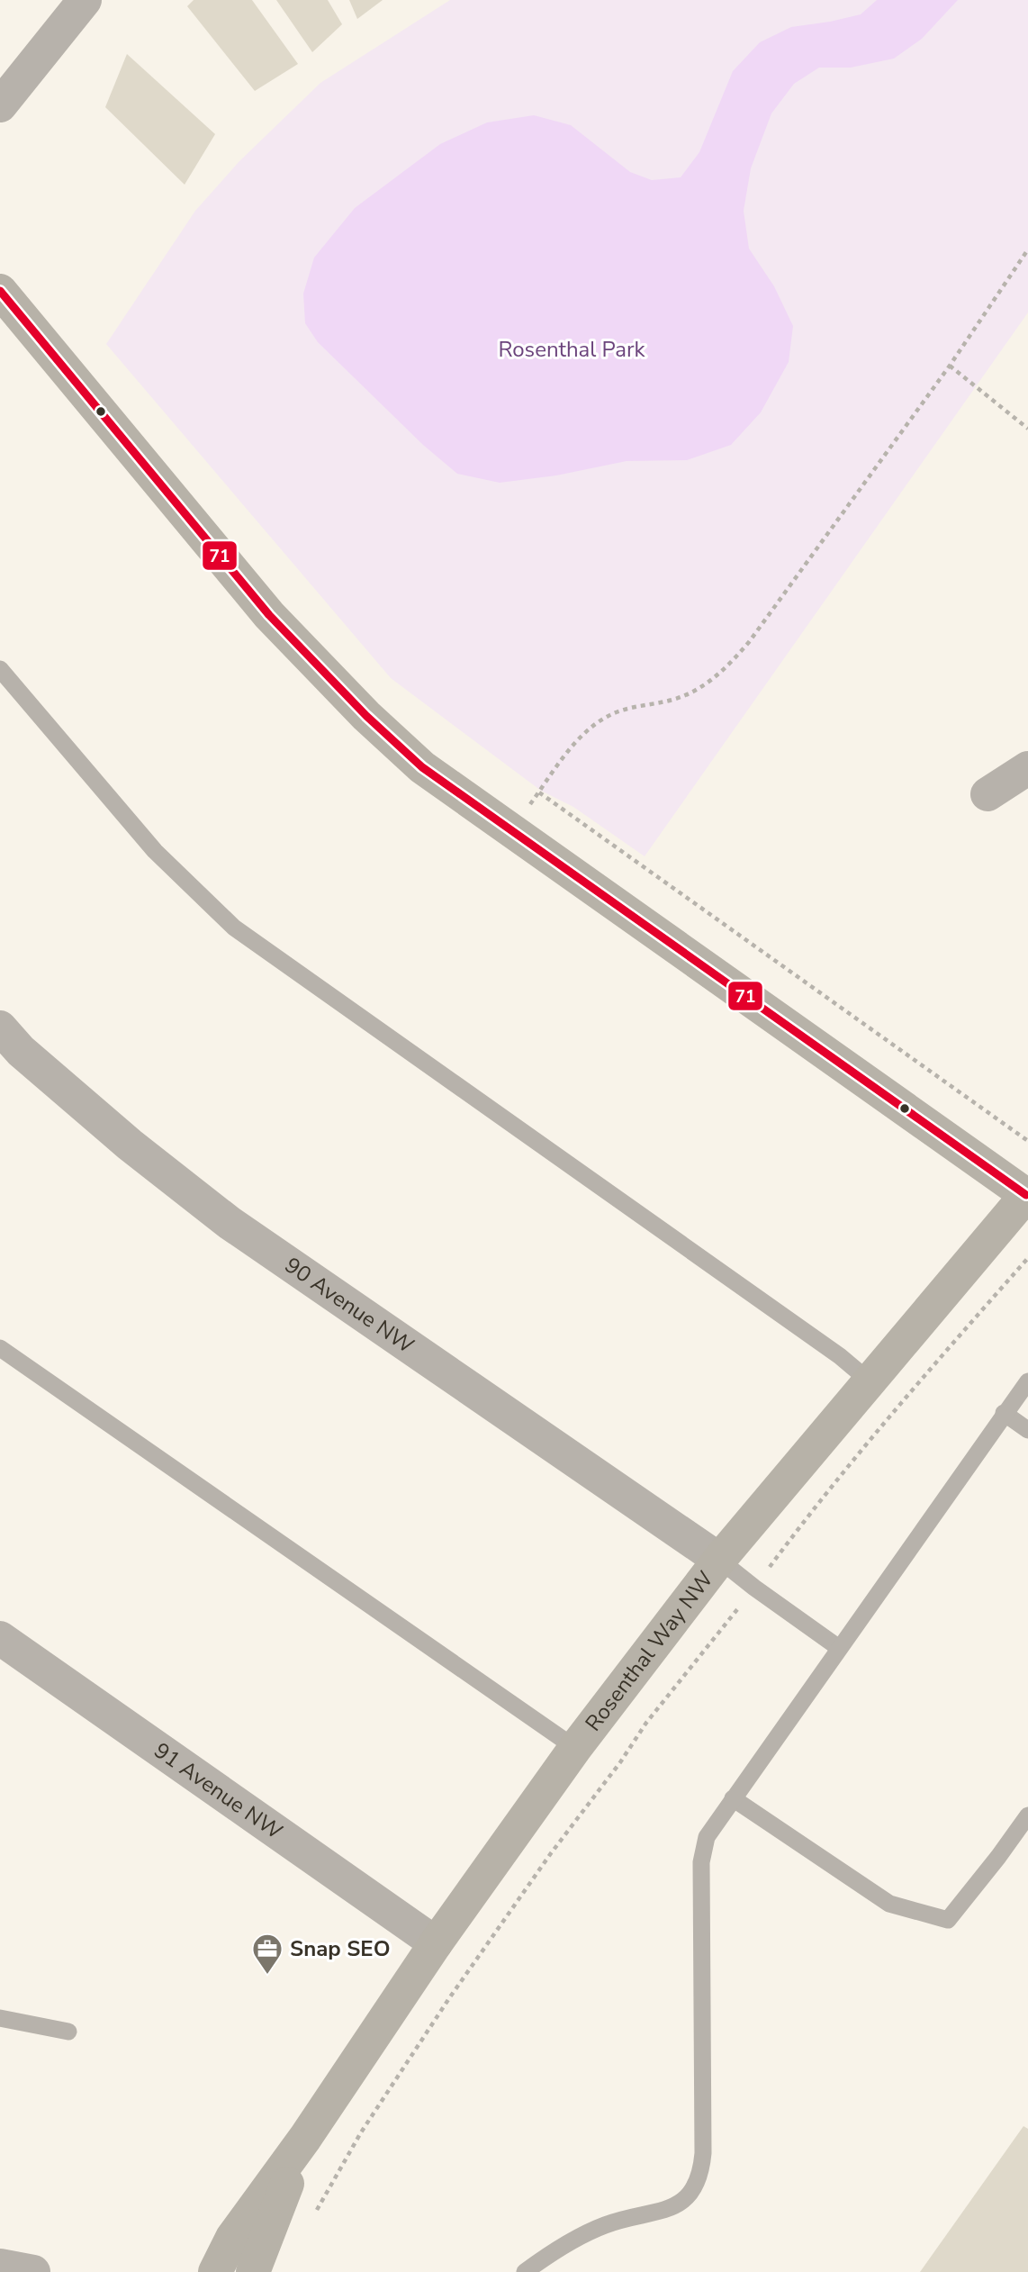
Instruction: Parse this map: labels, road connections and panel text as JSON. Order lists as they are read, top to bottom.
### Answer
{
  "streets": {
    "street": ["90 Avenue NW", "Rosenthal Way NW", "91 Avenue NW"]
  },
  "crossings": [
    ["90 Avenue NW", "Rosenthal Way NW"],
    ["Rosenthal Way NW", "91 Avenue NW"]
  ],
  "parks": ["Rosenthal Park"],
  "places": {
    "office": ["Snap SEO"]
  },
  "lines": ["transit line 71"]
}
